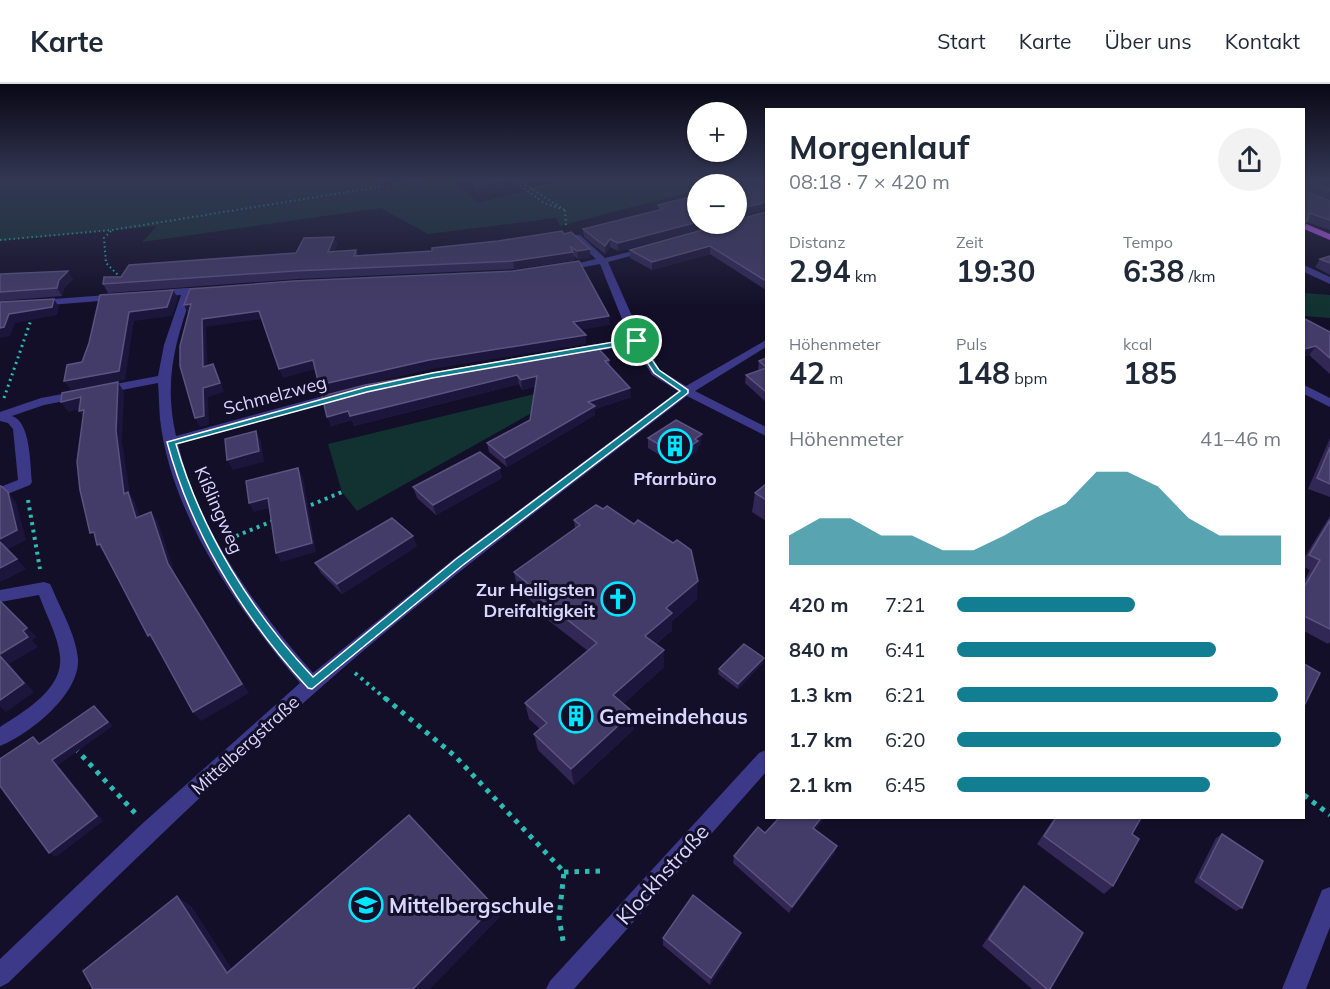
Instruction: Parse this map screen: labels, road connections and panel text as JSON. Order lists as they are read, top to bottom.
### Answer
{
  "streets": {
    "street": [
      "Schmelzweg",
      "Kißlingweg",
      "Mittelbergstraße",
      "Klockhstraße"
    ]
  },
  "crossings": [
    ["Schmelzweg", "Kißlingweg"],
    ["Kißlingweg", "Mittelbergstraße"]
  ],
  "places": {
    "building": ["Pfarrbüro", "Gemeindehaus"],
    "church": ["Zur Heiligsten Dreifaltigkeit"],
    "school or university": ["Mittelbergschule"]
  },
  "page": {
    "header": "Karte",
    "nav": [
      "Start",
      "Karte",
      "Über uns",
      "Kontakt"
    ],
    "map_buttons": ["+", "−"],
    "heading": ["Morgenlauf", "08:18 · 7 × 420 m"],
    "stats": [
      ["Distanz", "2.94 km"],
      ["Zeit", "19:30"],
      ["Tempo", "6:38 /km"],
      ["Höhenmeter", "42 m"],
      ["Puls", "148 bpm"],
      ["kcal", "185"]
    ],
    "chart": ["Höhenmeter", "41–46 m"],
    "list": [
      {
        "name": "420 m",
        "note": "7:21"
      },
      {
        "name": "840 m",
        "note": "6:41"
      },
      {
        "name": "1.3 km",
        "note": "6:21"
      },
      {
        "name": "1.7 km",
        "note": "6:20"
      },
      {
        "name": "2.1 km",
        "note": "6:45"
      }
    ]
  }
}
